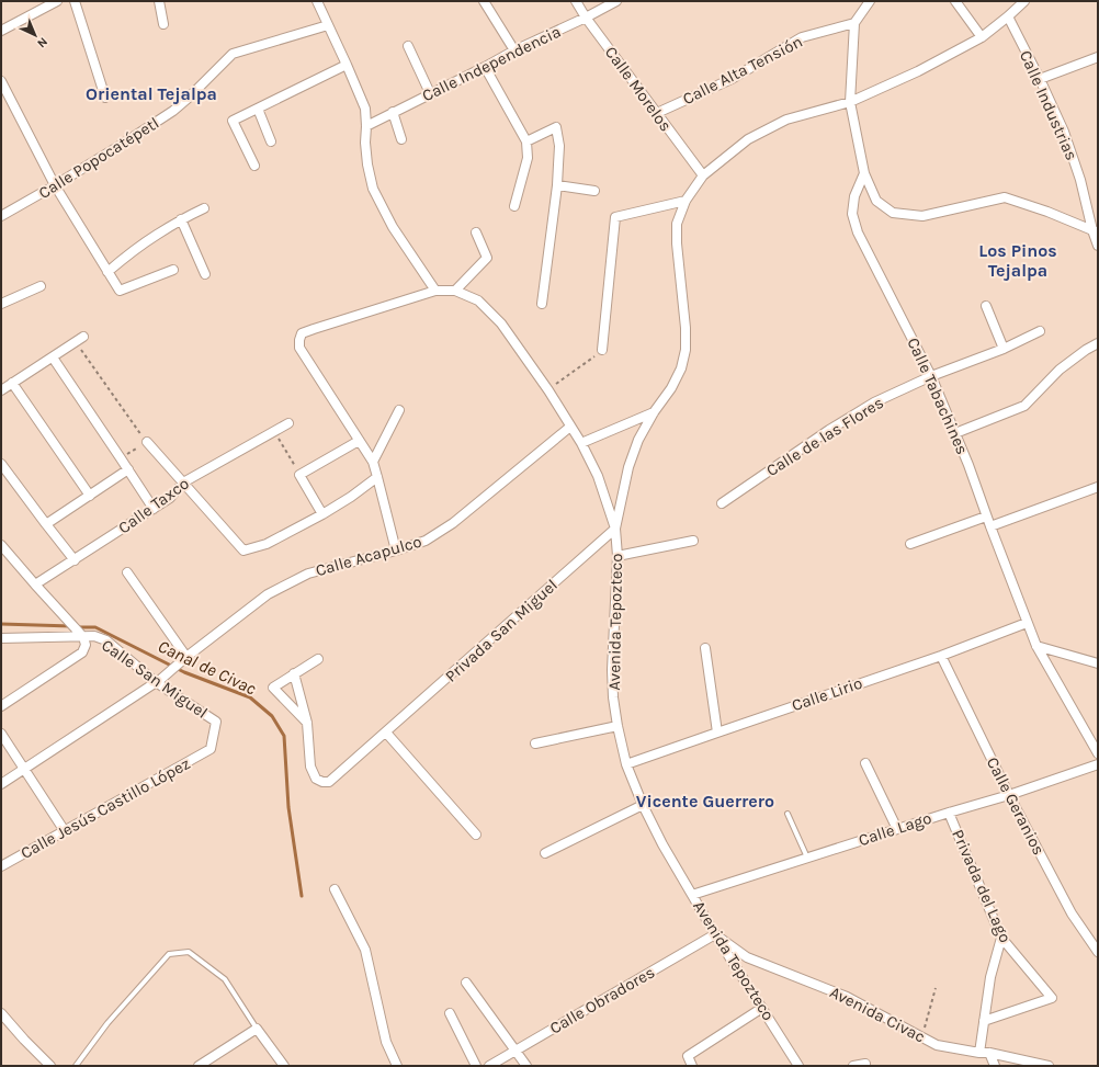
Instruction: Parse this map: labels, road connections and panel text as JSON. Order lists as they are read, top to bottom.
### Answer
{
  "streets": {
    "street": [
      "Calle Independencia",
      "Calle Alta Tensión",
      "Calle Morelos",
      "Calle Industrias",
      "Calle Popocatépetl",
      "Calle Tabachines",
      "Calle de las Flores",
      "Calle Taxco",
      "Calle Acapulco",
      "Avenida Tepozteco",
      "Privada San Miguel",
      "Calle San Miguel",
      "Calle Lirio",
      "Calle Geranios",
      "Calle Jesús Castillo López",
      "Calle Lago",
      "Privada del Lago",
      "Calle Obradores",
      "Avenida Civac"
    ]
  },
  "crossings": [
    ["Calle Independencia", "Calle Morelos"],
    ["Calle Alta Tensión", "Calle Morelos"],
    ["Calle Morelos", "Avenida Tepozteco"],
    ["Calle Industrias", "Avenida Tepozteco"],
    ["Calle Tabachines", "Calle de las Flores"],
    ["Calle Tabachines", "Calle Lirio"],
    ["Calle Acapulco", "Calle San Miguel"],
    ["Avenida Tepozteco", "Privada San Miguel"],
    ["Avenida Tepozteco", "Calle Lirio"],
    ["Avenida Tepozteco", "Calle Lago"],
    ["Avenida Tepozteco", "Calle Obradores"],
    ["Avenida Tepozteco", "Avenida Civac"],
    ["Calle San Miguel", "Calle Jesús Castillo López"],
    ["Calle Lirio", "Calle Geranios"],
    ["Calle Geranios", "Calle Lago"],
    ["Calle Lago", "Privada del Lago"],
    ["Calle Obradores", "Avenida Civac"]
  ],
  "districts": ["Oriental Tejalpa", "Los Pinos Tejalpa", "Vicente Guerrero"],
  "water": ["Canal de Civac"],
  "north": "bottom right"
}
